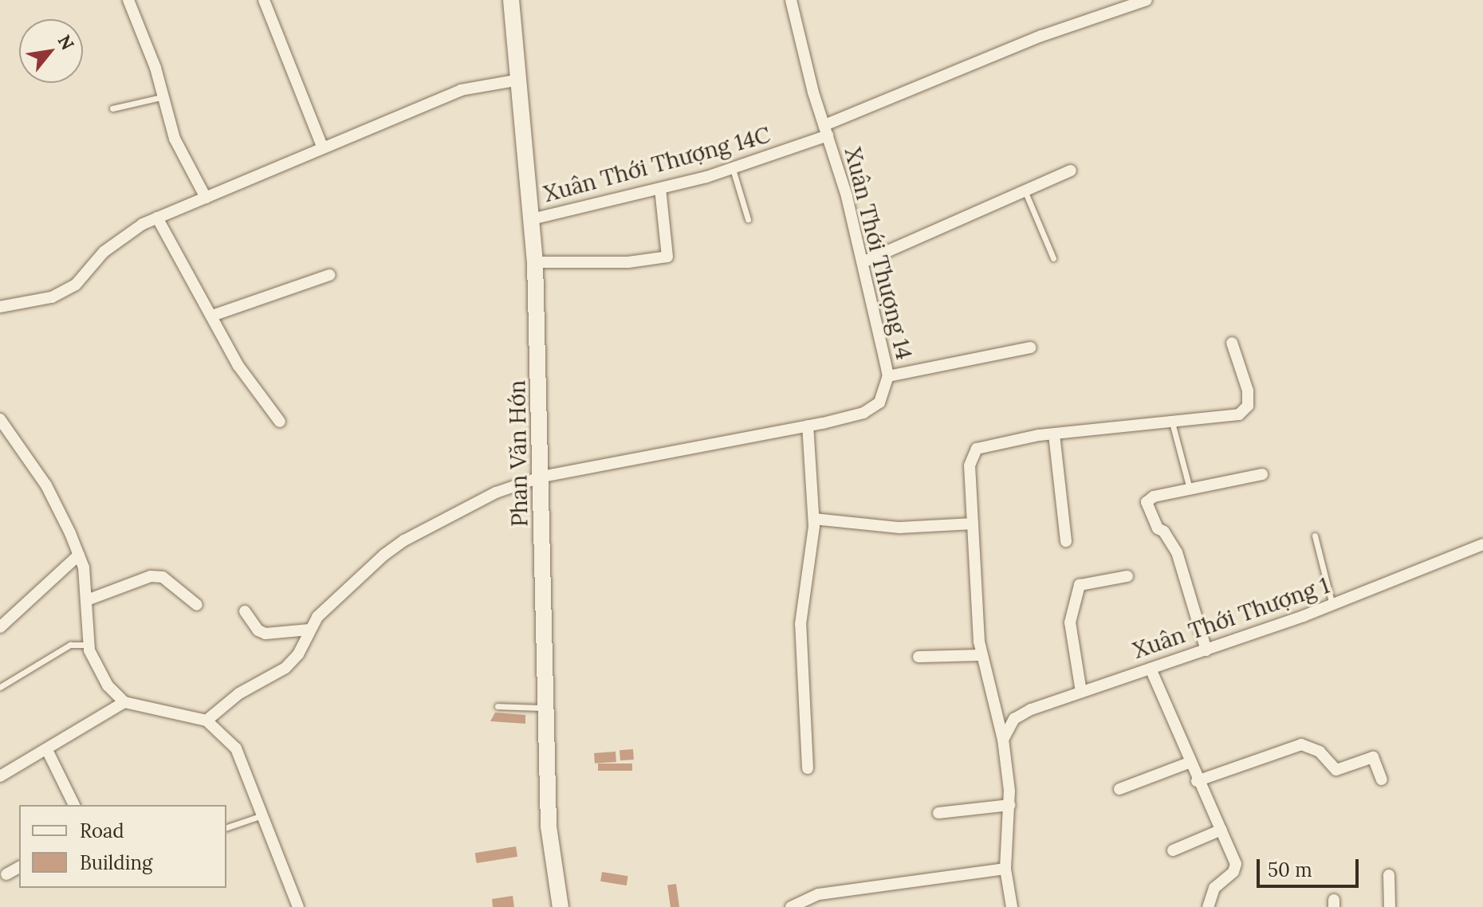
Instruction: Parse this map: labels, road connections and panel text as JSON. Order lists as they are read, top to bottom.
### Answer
{
  "streets": {
    "main road": ["Phan Văn Hớn"],
    "street": ["Xuân Thới Thượng 14C", "Xuân Thới Thượng 14", "Xuân Thới Thượng 1"]
  },
  "crossings": [
    ["Xuân Thới Thượng 14C", "Xuân Thới Thượng 14"],
    ["Xuân Thới Thượng 14C", "Phan Văn Hớn"],
    ["Xuân Thới Thượng 14", "Phan Văn Hớn"]
  ],
  "legend": ["Road", "Building"],
  "scale_bar": "50 m",
  "north": "top right"
}
